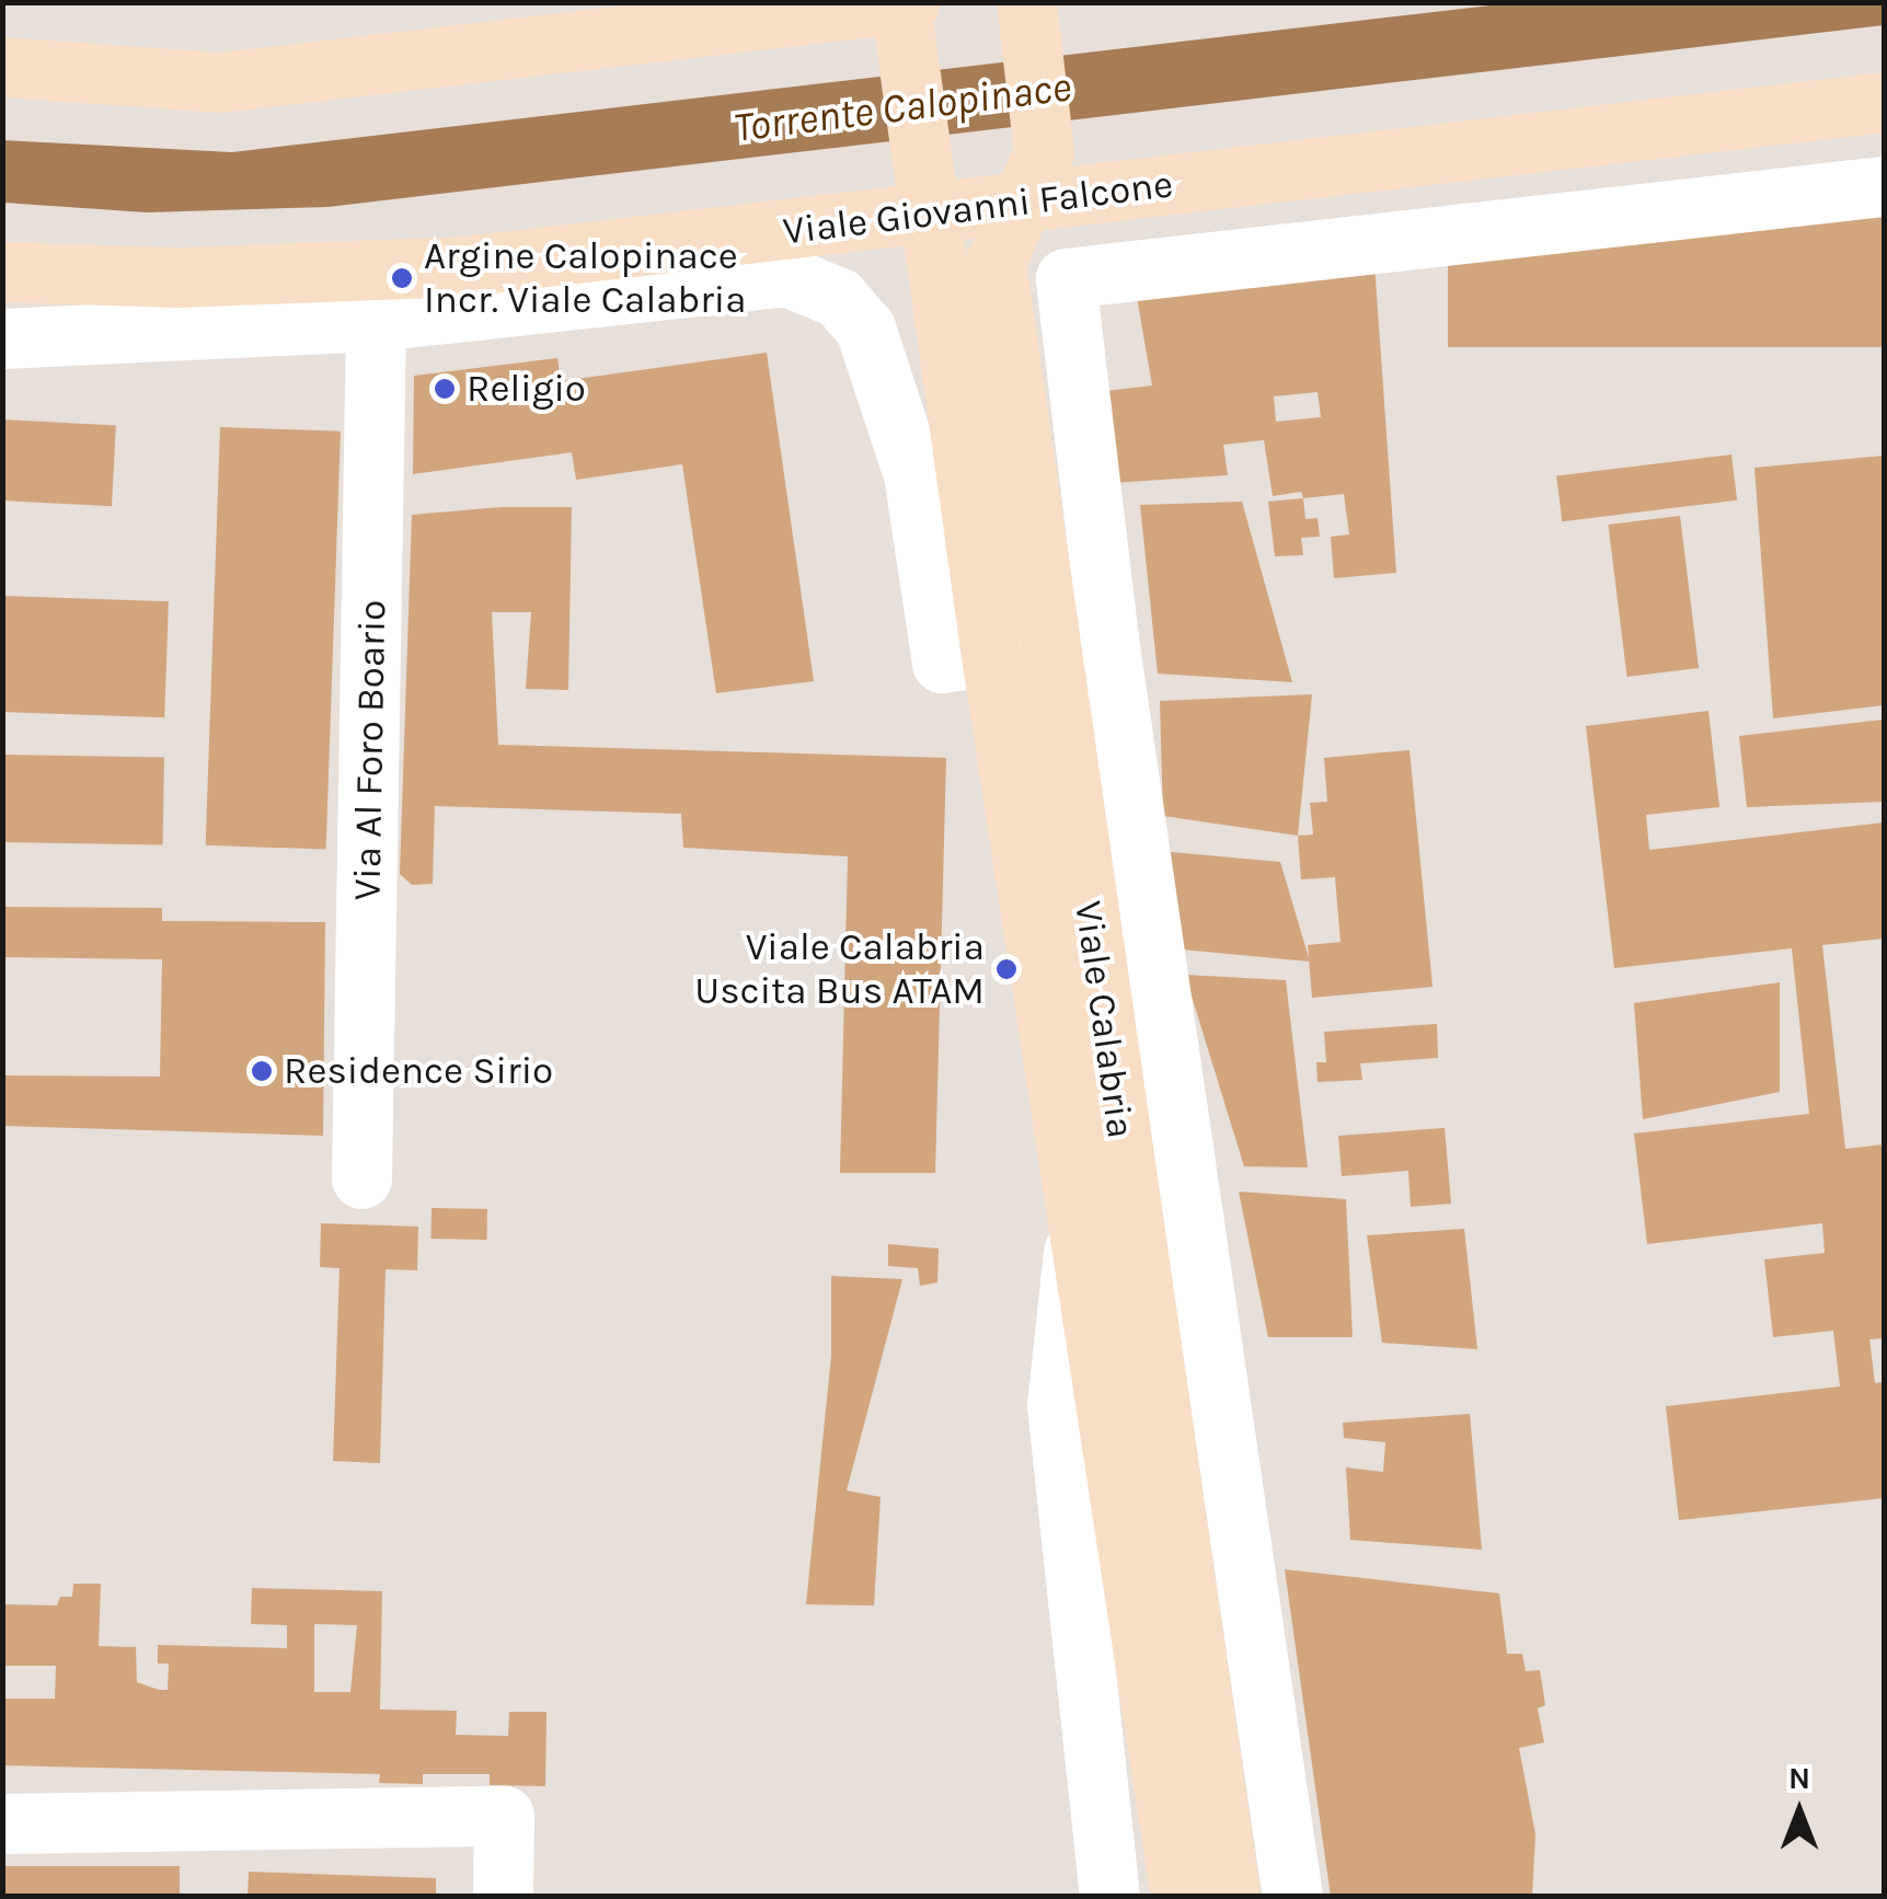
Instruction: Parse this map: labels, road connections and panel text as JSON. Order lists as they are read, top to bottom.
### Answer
{
  "streets": {
    "main road": ["Viale Giovanni Falcone", "Viale Calabria"],
    "street": ["Via Al Foro Boario"]
  },
  "crossings": [
    ["Viale Giovanni Falcone", "Viale Calabria"]
  ],
  "water": ["Torrente Calopinace"],
  "places": [
    "Argine Calopinace Incr. Viale Calabria",
    "Religio",
    "Viale Calabria Uscita Bus ATAM",
    "Residence Sirio"
  ],
  "north": "top"
}
